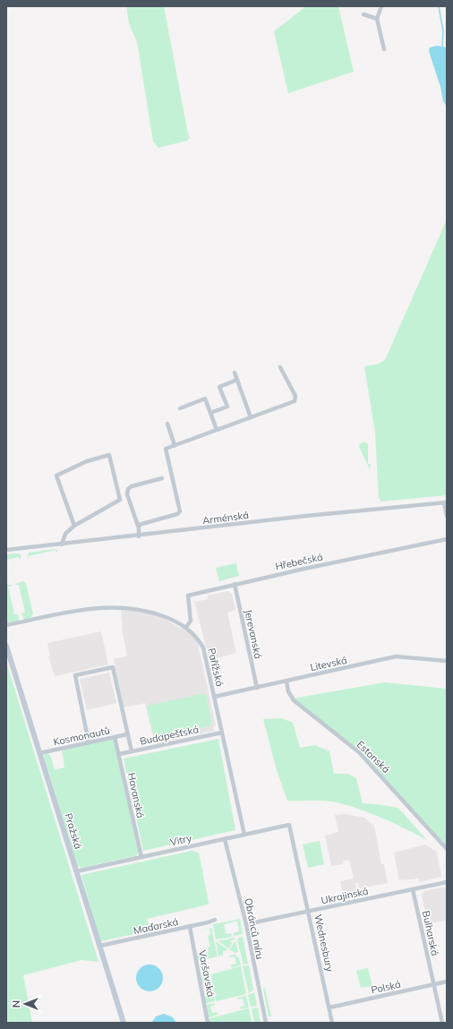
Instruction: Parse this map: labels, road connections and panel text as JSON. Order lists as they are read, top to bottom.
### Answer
{
  "streets": {
    "street": [
      "Arménská",
      "Hřebečská",
      "Jerevanská",
      "Litevská",
      "Pařížská",
      "Budapešťská",
      "Kosmonautů",
      "Estonská",
      "Havanská",
      "Pražská",
      "Vitry",
      "Ukrajinská",
      "Maďarská",
      "Obránců míru",
      "Bulharská",
      "Wednesbury",
      "Varšavská",
      "Polská"
    ]
  },
  "crossings": [
    ["Hřebečská", "Jerevanská"],
    ["Hřebečská", "Pařížská"],
    ["Jerevanská", "Litevská"],
    ["Litevská", "Pařížská"],
    ["Litevská", "Estonská"],
    ["Pařížská", "Budapešťská"],
    ["Pařížská", "Vitry"],
    ["Budapešťská", "Havanská"],
    ["Kosmonautů", "Havanská"],
    ["Kosmonautů", "Pražská"],
    ["Havanská", "Vitry"],
    ["Pražská", "Vitry"],
    ["Pražská", "Maďarská"],
    ["Vitry", "Obránců míru"],
    ["Vitry", "Wednesbury"],
    ["Ukrajinská", "Obránců míru"],
    ["Ukrajinská", "Bulharská"],
    ["Ukrajinská", "Wednesbury"],
    ["Maďarská", "Varšavská"],
    ["Bulharská", "Polská"],
    ["Wednesbury", "Polská"]
  ],
  "north": "left"
}
